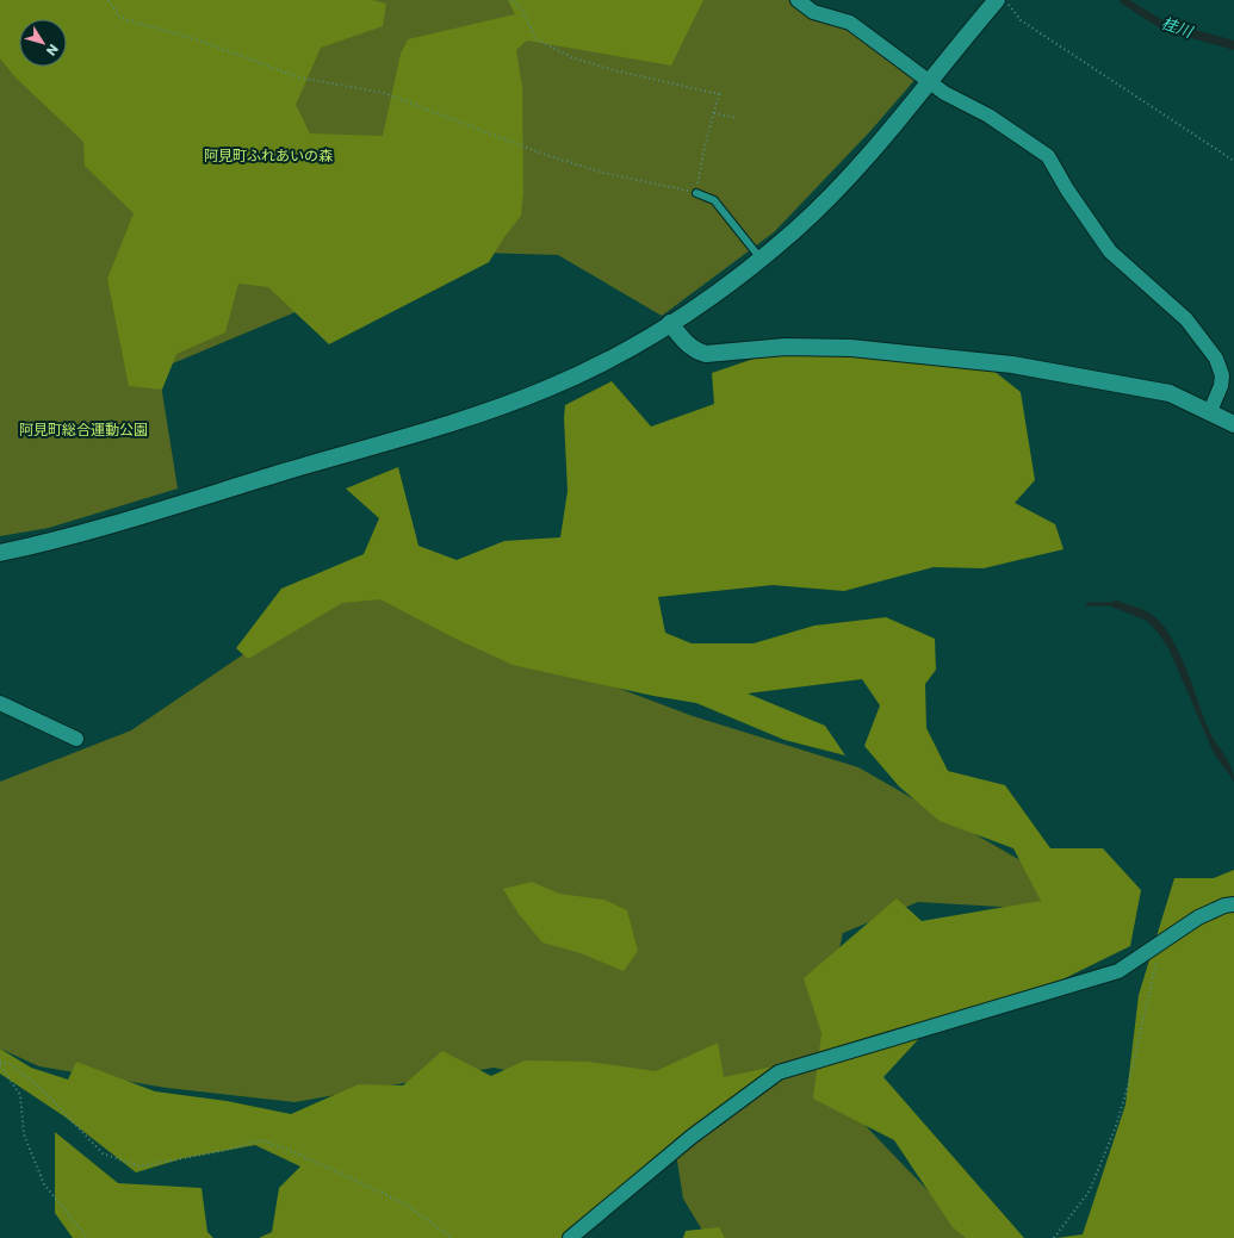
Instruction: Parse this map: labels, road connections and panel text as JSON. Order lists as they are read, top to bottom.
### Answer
{
  "water": ["桂川"],
  "parks": ["阿見町ふれあいの森", "阿見町総合運動公園"],
  "north": "bottom right"
}
